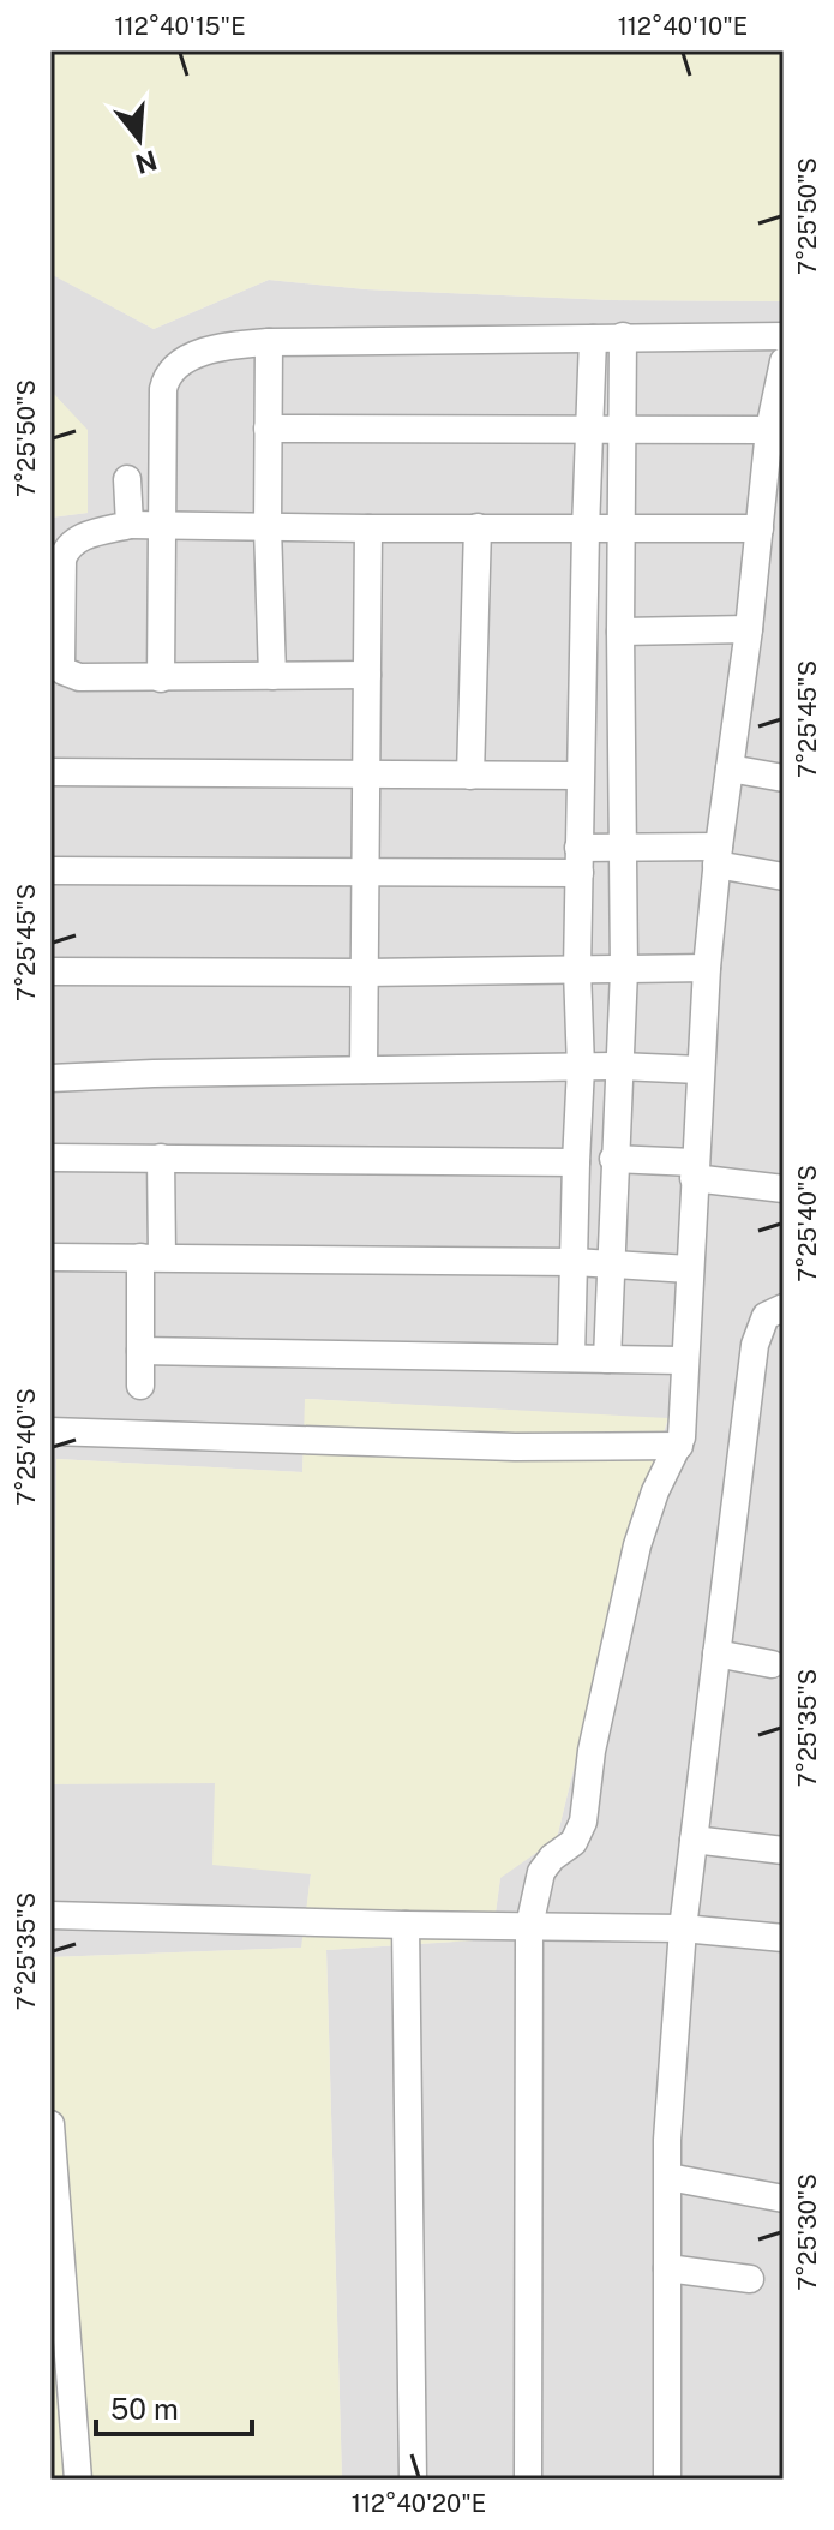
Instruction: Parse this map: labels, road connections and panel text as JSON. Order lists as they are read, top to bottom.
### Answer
{
  "scale_bar": "50 m",
  "north": "bottom",
  "coordinates": [
    "112°40'15\"E",
    "112°40'10\"E",
    "7°25'50\"S",
    "7°25'45\"S",
    "7°25'40\"S",
    "7°25'35\"S",
    "7°25'30\"S",
    "112°40'20\"E"
  ]
}
